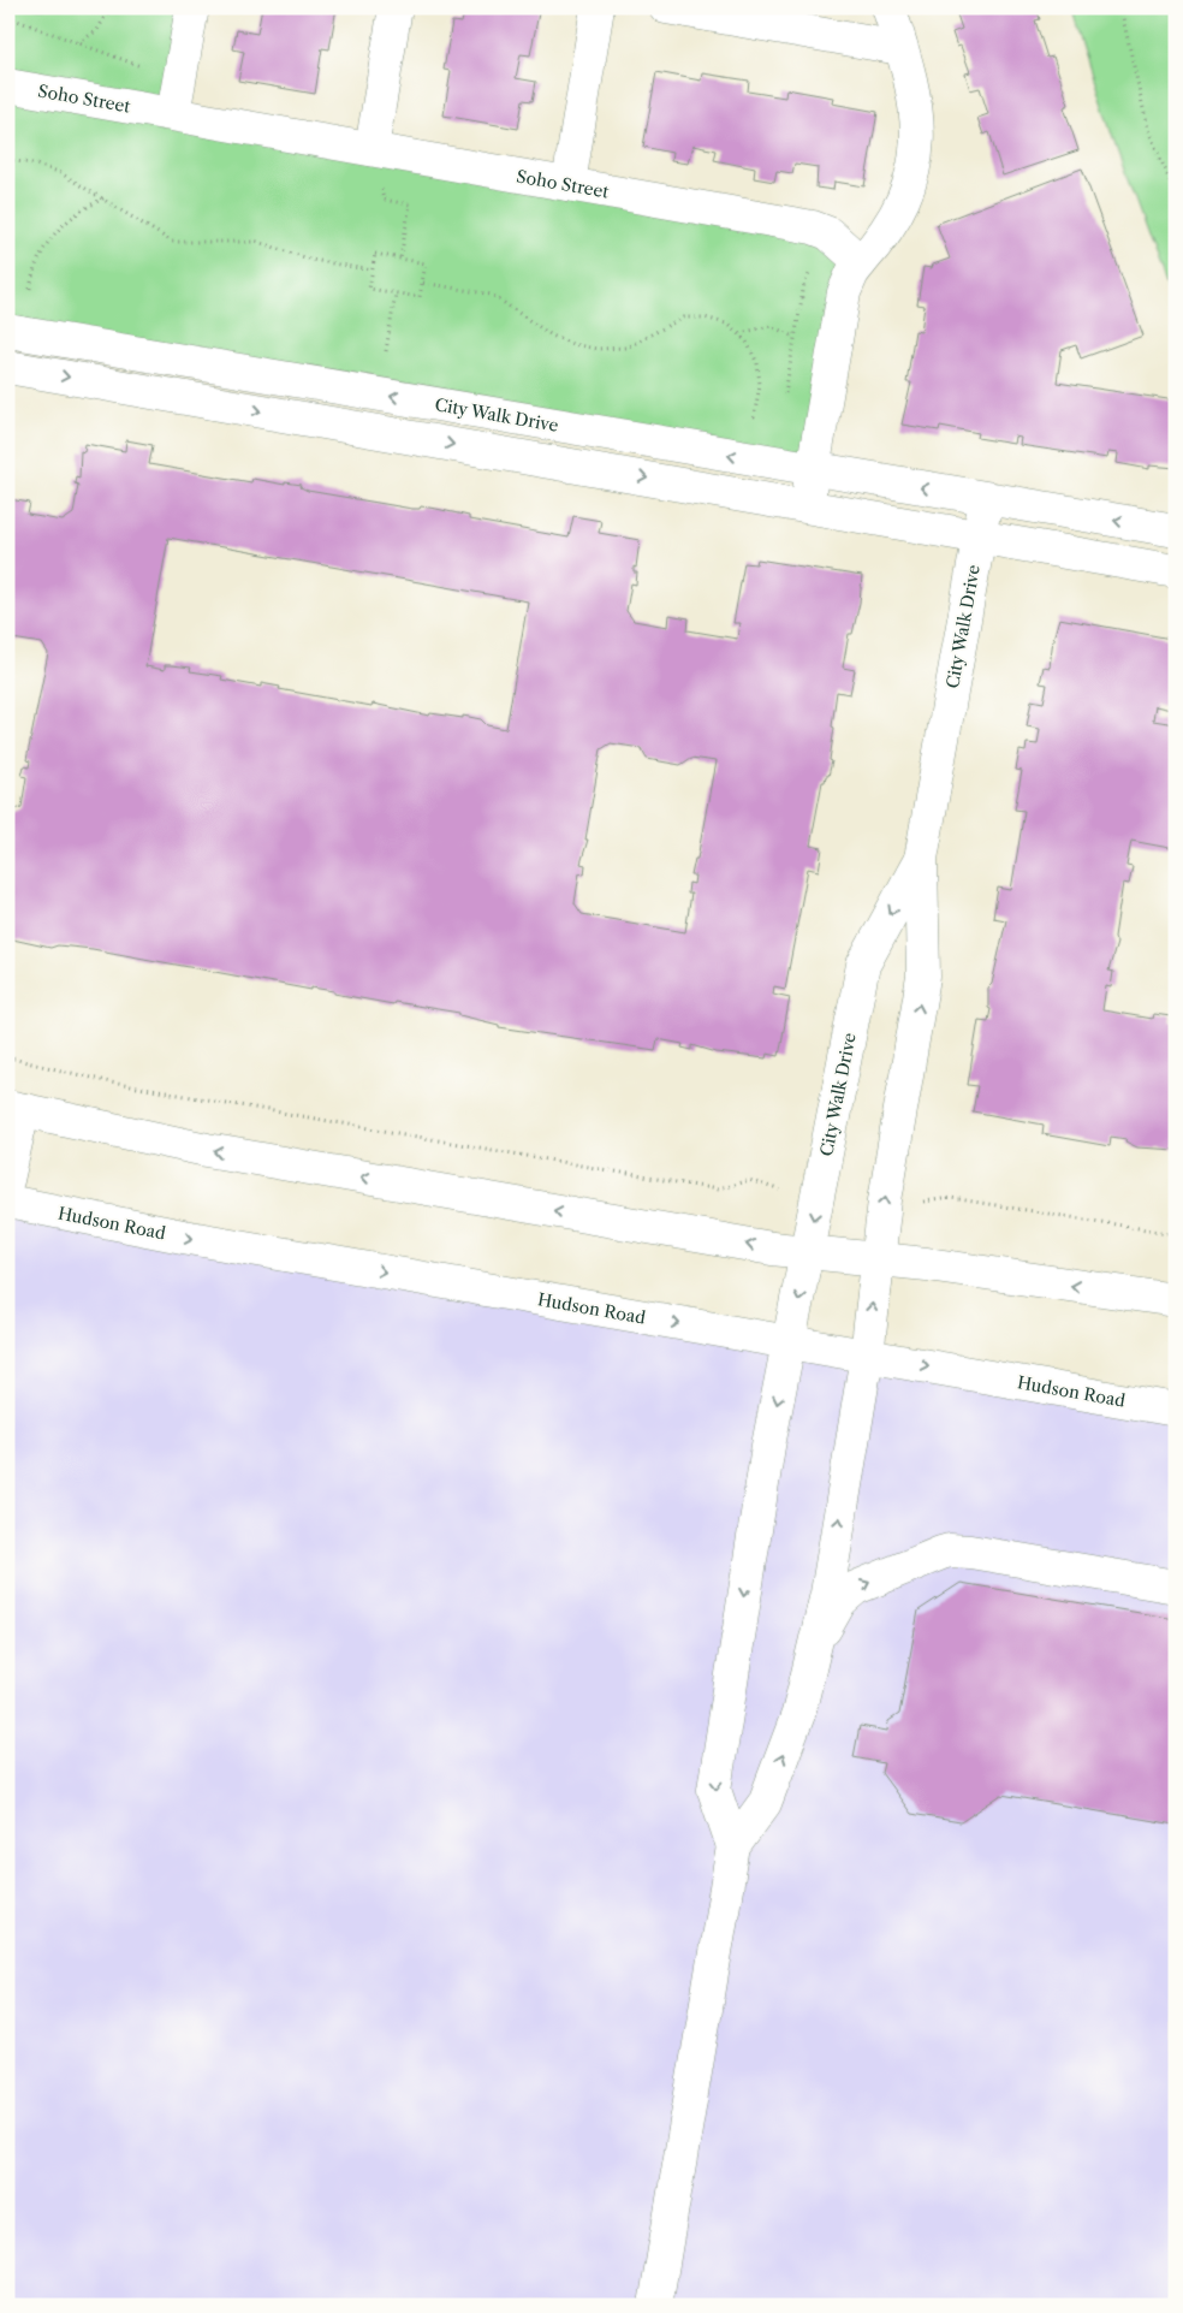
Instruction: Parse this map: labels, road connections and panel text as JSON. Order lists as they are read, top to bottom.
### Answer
{
  "streets": {
    "street": ["Soho Street", "City Walk Drive", "Hudson Road"]
  },
  "crossings": [
    ["City Walk Drive", "Hudson Road"]
  ]
}
